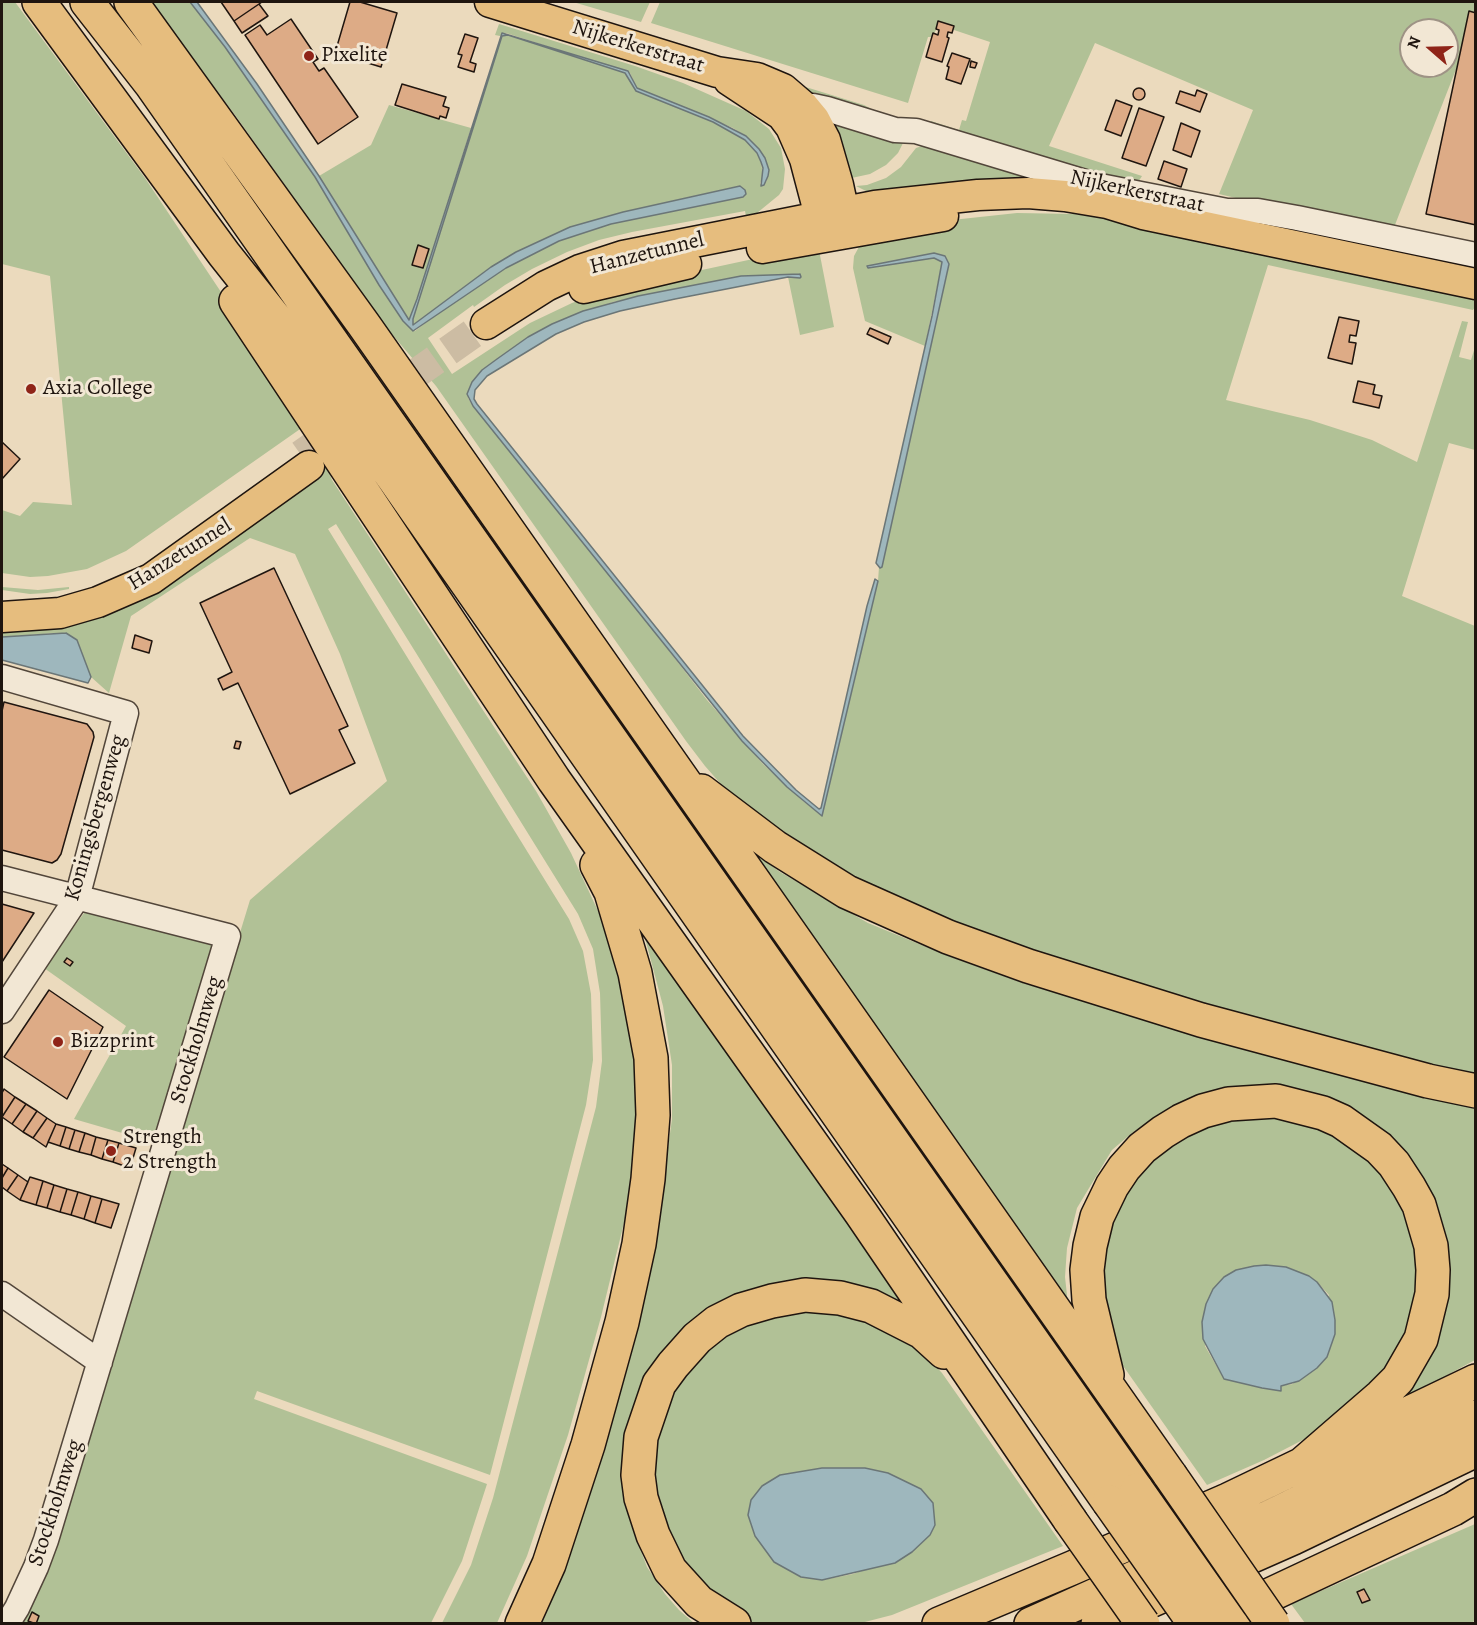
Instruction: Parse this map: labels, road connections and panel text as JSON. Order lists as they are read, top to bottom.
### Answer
{
  "streets": {
    "main road": ["Nijkerkerstraat", "Hanzetunnel"],
    "street": ["Koningsbergenweg", "Stockholmweg"]
  },
  "crossings": [
    ["Nijkerkerstraat", "Hanzetunnel"],
    ["Koningsbergenweg", "Stockholmweg"]
  ],
  "places": [
    "Pixelite",
    "Axia College",
    "Bizzprint",
    "Strength 2 Strength"
  ],
  "north": "left"
}
